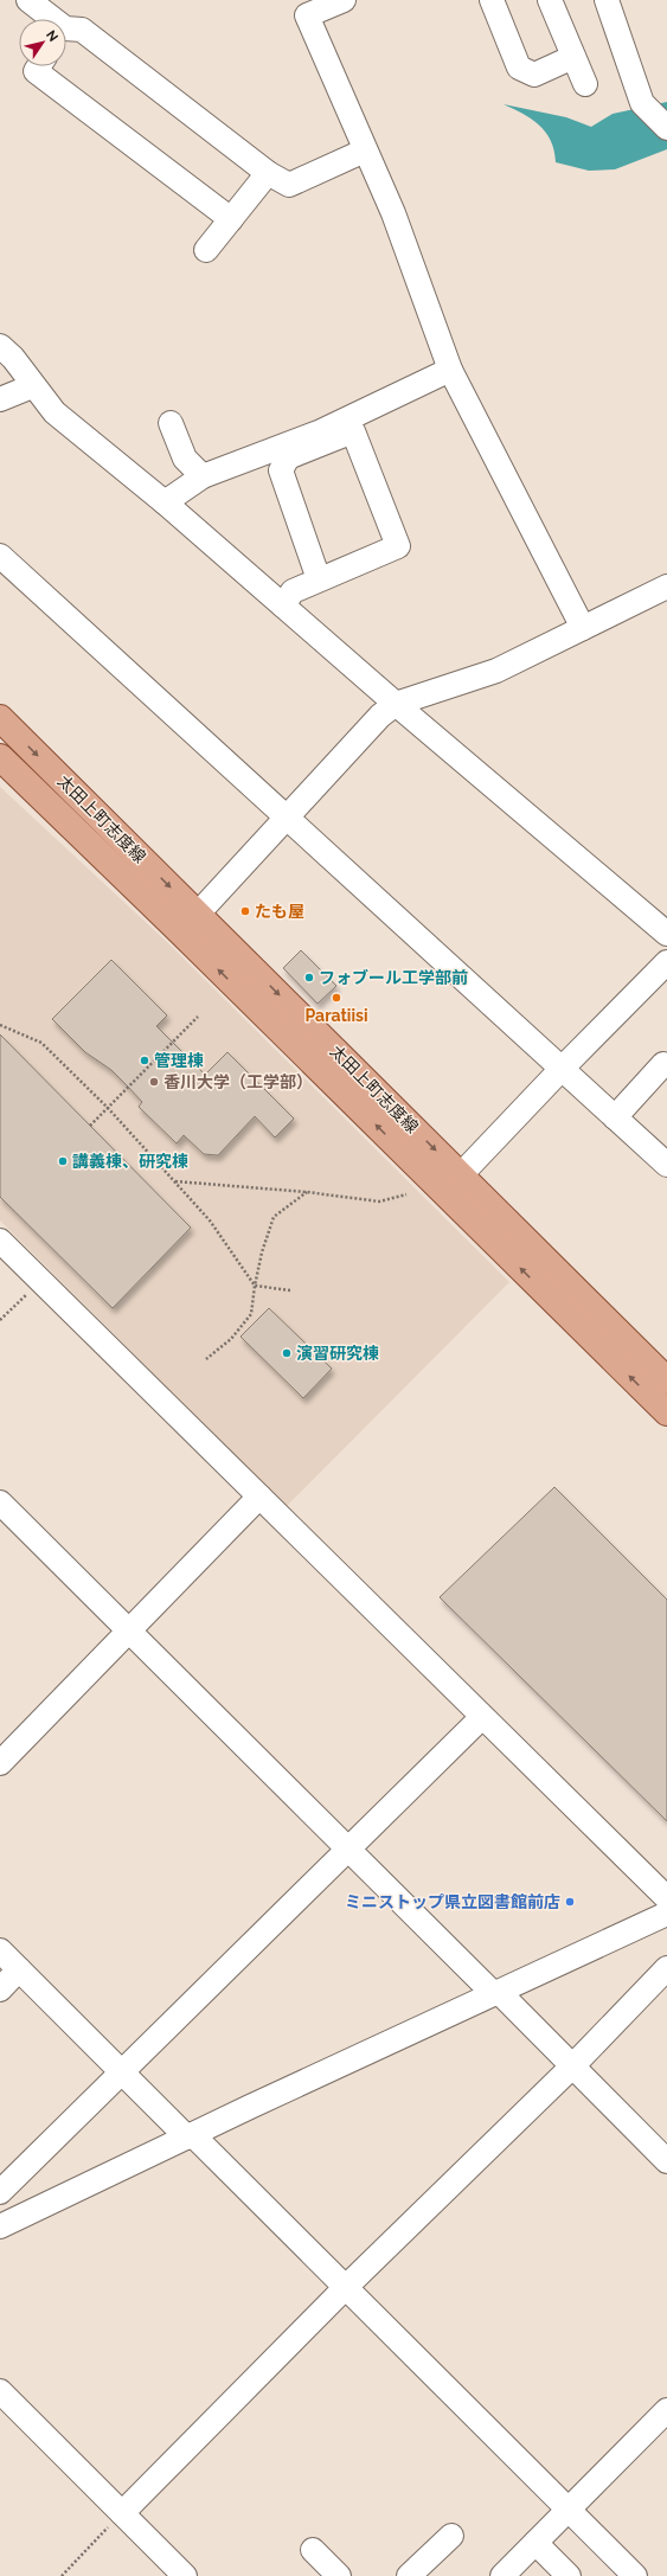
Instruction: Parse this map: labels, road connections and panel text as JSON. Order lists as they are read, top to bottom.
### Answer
{
  "streets": {
    "main road": ["太田上町志度線"]
  },
  "places": [
    "たも屋",
    "フォブール工学部前",
    "Paratiisi",
    "管理棟",
    "香川大学（工学部）",
    "講義棟、研究棟",
    "演習研究棟",
    "ミニストップ県立図書館前店"
  ],
  "north": "top right"
}
